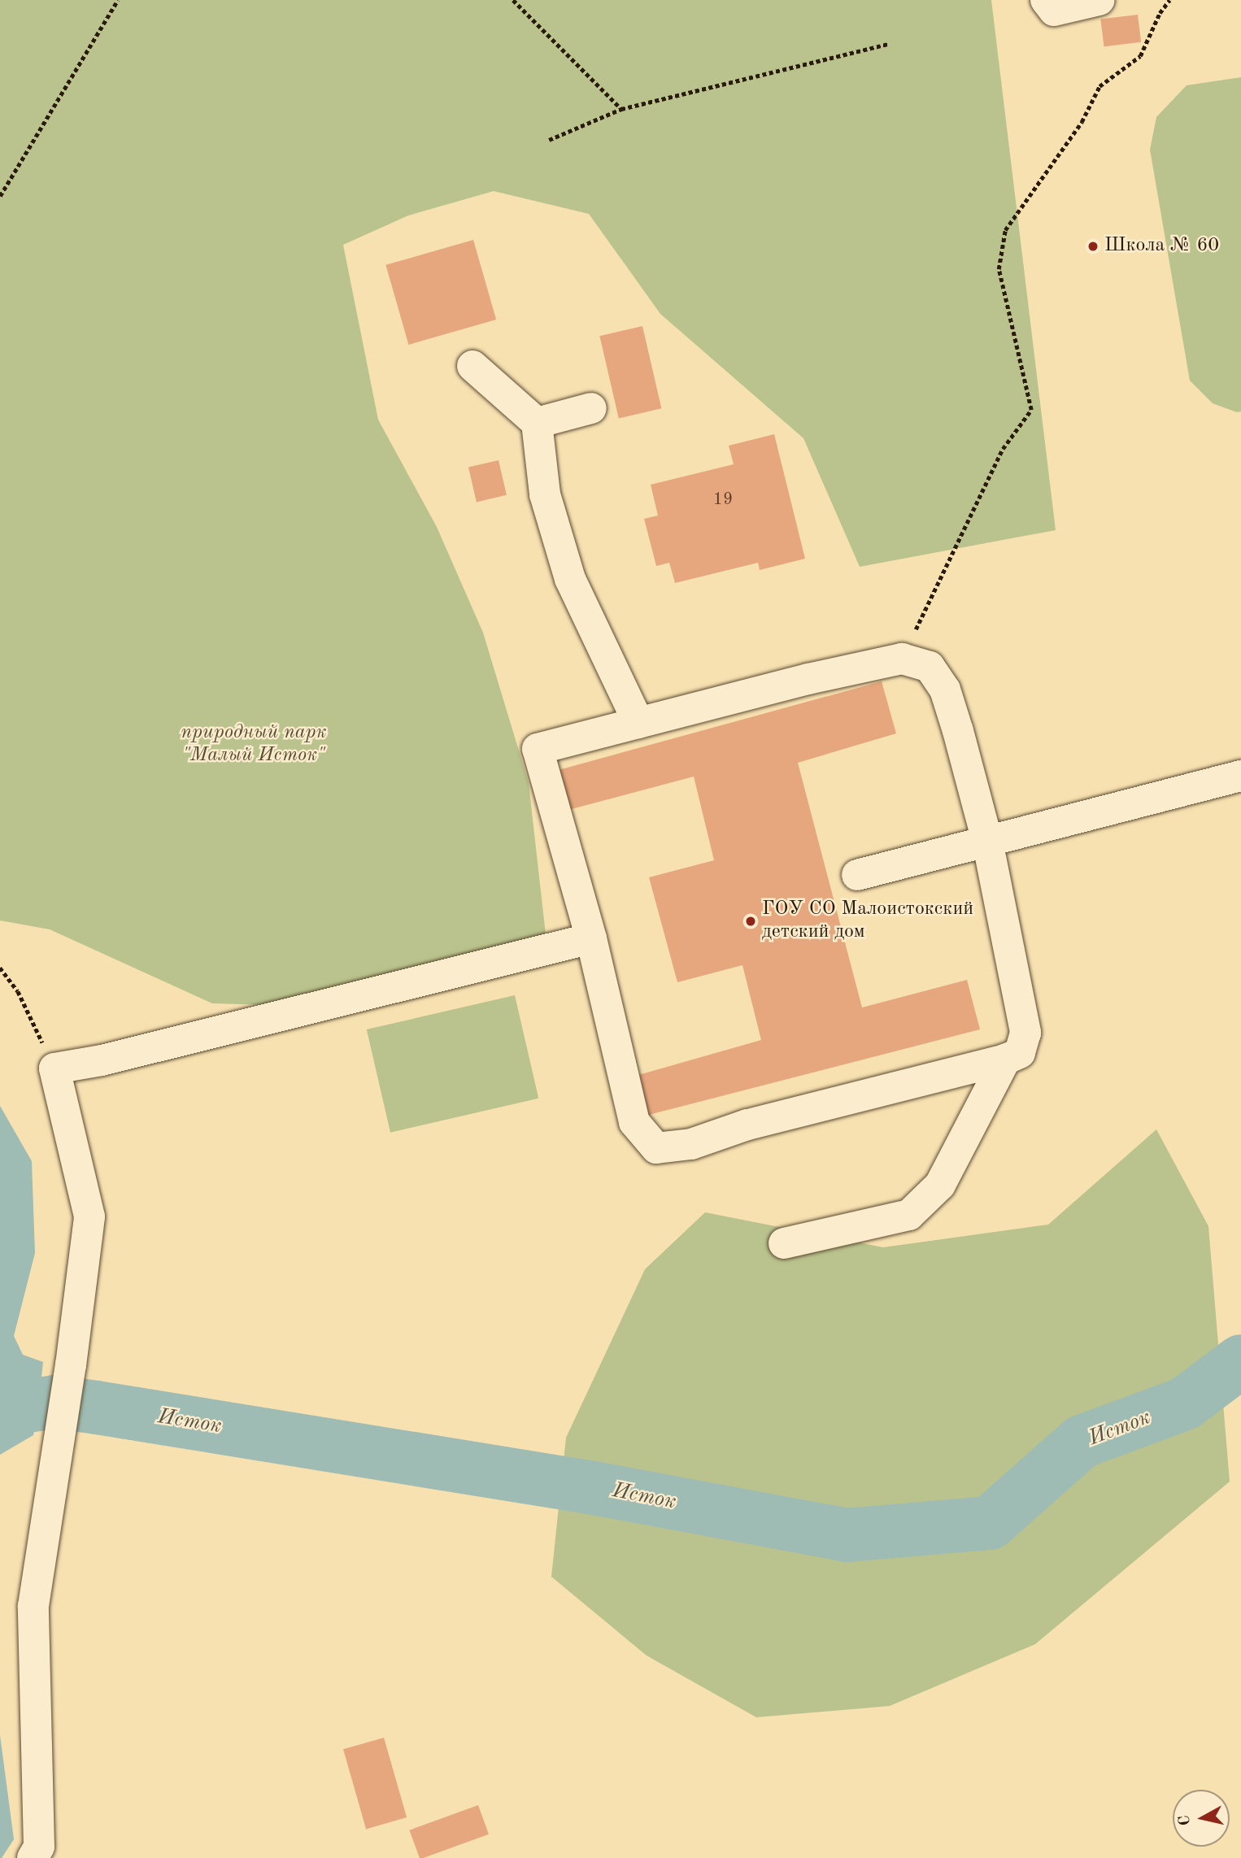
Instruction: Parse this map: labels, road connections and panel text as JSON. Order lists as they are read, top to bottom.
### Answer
{
  "water": ["Исток"],
  "parks": ["природный парк \"Малый Исток\""],
  "places": ["Школа № 60", "ГОУ СО Малоистокский детский дом"],
  "house_numbers": ["19"],
  "north": "left"
}
